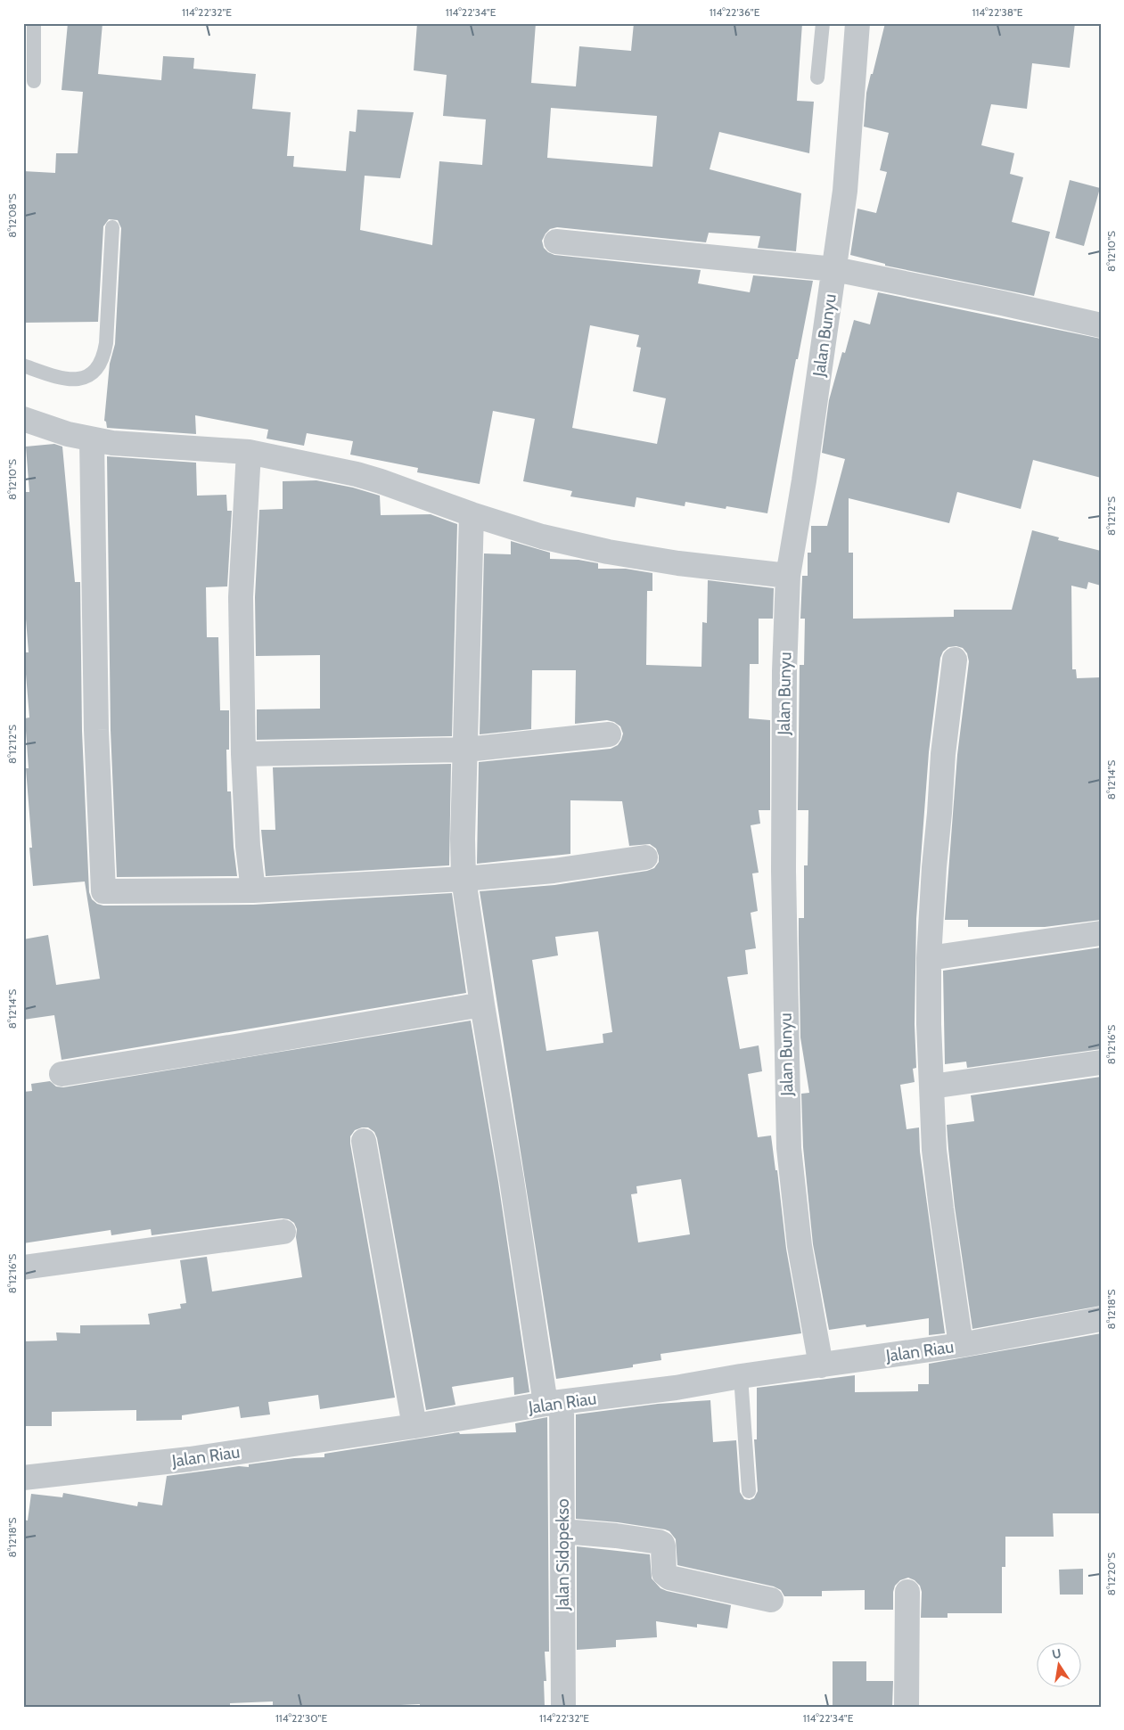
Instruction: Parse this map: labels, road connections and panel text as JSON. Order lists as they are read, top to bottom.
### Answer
{
  "streets": {
    "street": ["Jalan Bunyu", "Jalan Riau", "Jalan Sidopekso"]
  },
  "crossings": [
    ["Jalan Bunyu", "Jalan Riau"],
    ["Jalan Riau", "Jalan Sidopekso"]
  ],
  "north": "top",
  "coordinates": [
    "114°22'32\"E",
    "114°22'34\"E",
    "114°22'36\"E",
    "114°22'38\"E",
    "8°12'08\"S",
    "8°12'10\"S",
    "8°12'12\"S",
    "8°12'14\"S",
    "8°12'16\"S",
    "8°12'18\"S",
    "8°12'20\"S",
    "114°22'30\"E"
  ]
}
